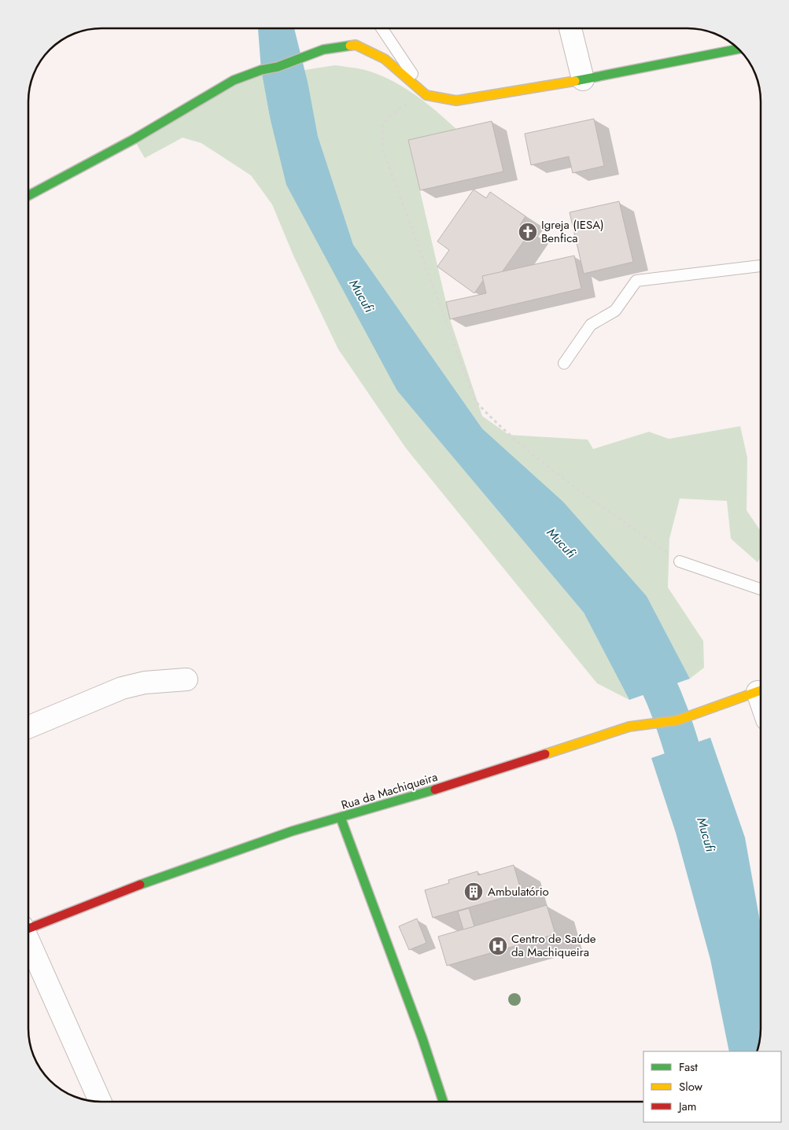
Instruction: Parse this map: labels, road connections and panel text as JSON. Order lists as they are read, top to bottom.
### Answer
{
  "streets": {
    "street": ["Rua da Machiqueira"]
  },
  "water": ["Mucufi"],
  "places": {
    "church": ["Igreja (IESA) Benfica"],
    "building": ["Ambulatório"],
    "hospital": ["Centro de Saúde da Machiqueira"]
  },
  "legend": ["Fast", "Slow", "Jam"]
}
